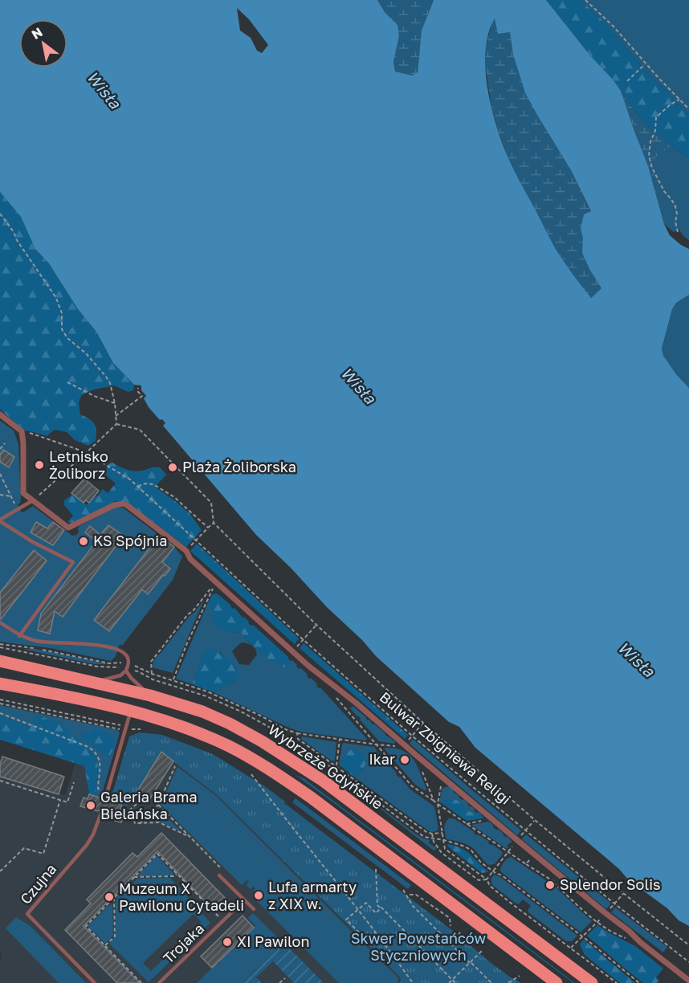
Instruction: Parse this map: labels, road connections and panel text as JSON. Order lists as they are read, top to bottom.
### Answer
{
  "streets": {
    "main road": ["Wybrzeże Gdyńskie"],
    "lane": ["Czujna", "Trojaka"],
    "path": ["Bulwar Zbigniewa Religi"]
  },
  "water": ["Wisła"],
  "parks": ["Skwer Powstańców Styczniowych"],
  "places": [
    "Letnisko Żoliborz",
    "Plaża Żoliborska",
    "KS Spójnia",
    "Ikar",
    "Galeria Brama Bielańska",
    "Splendor Solis",
    "Lufa armarty z XIX w.",
    "Muzeum X Pawilonu Cytadeli",
    "XI Pawilon"
  ],
  "north": "top left"
}
